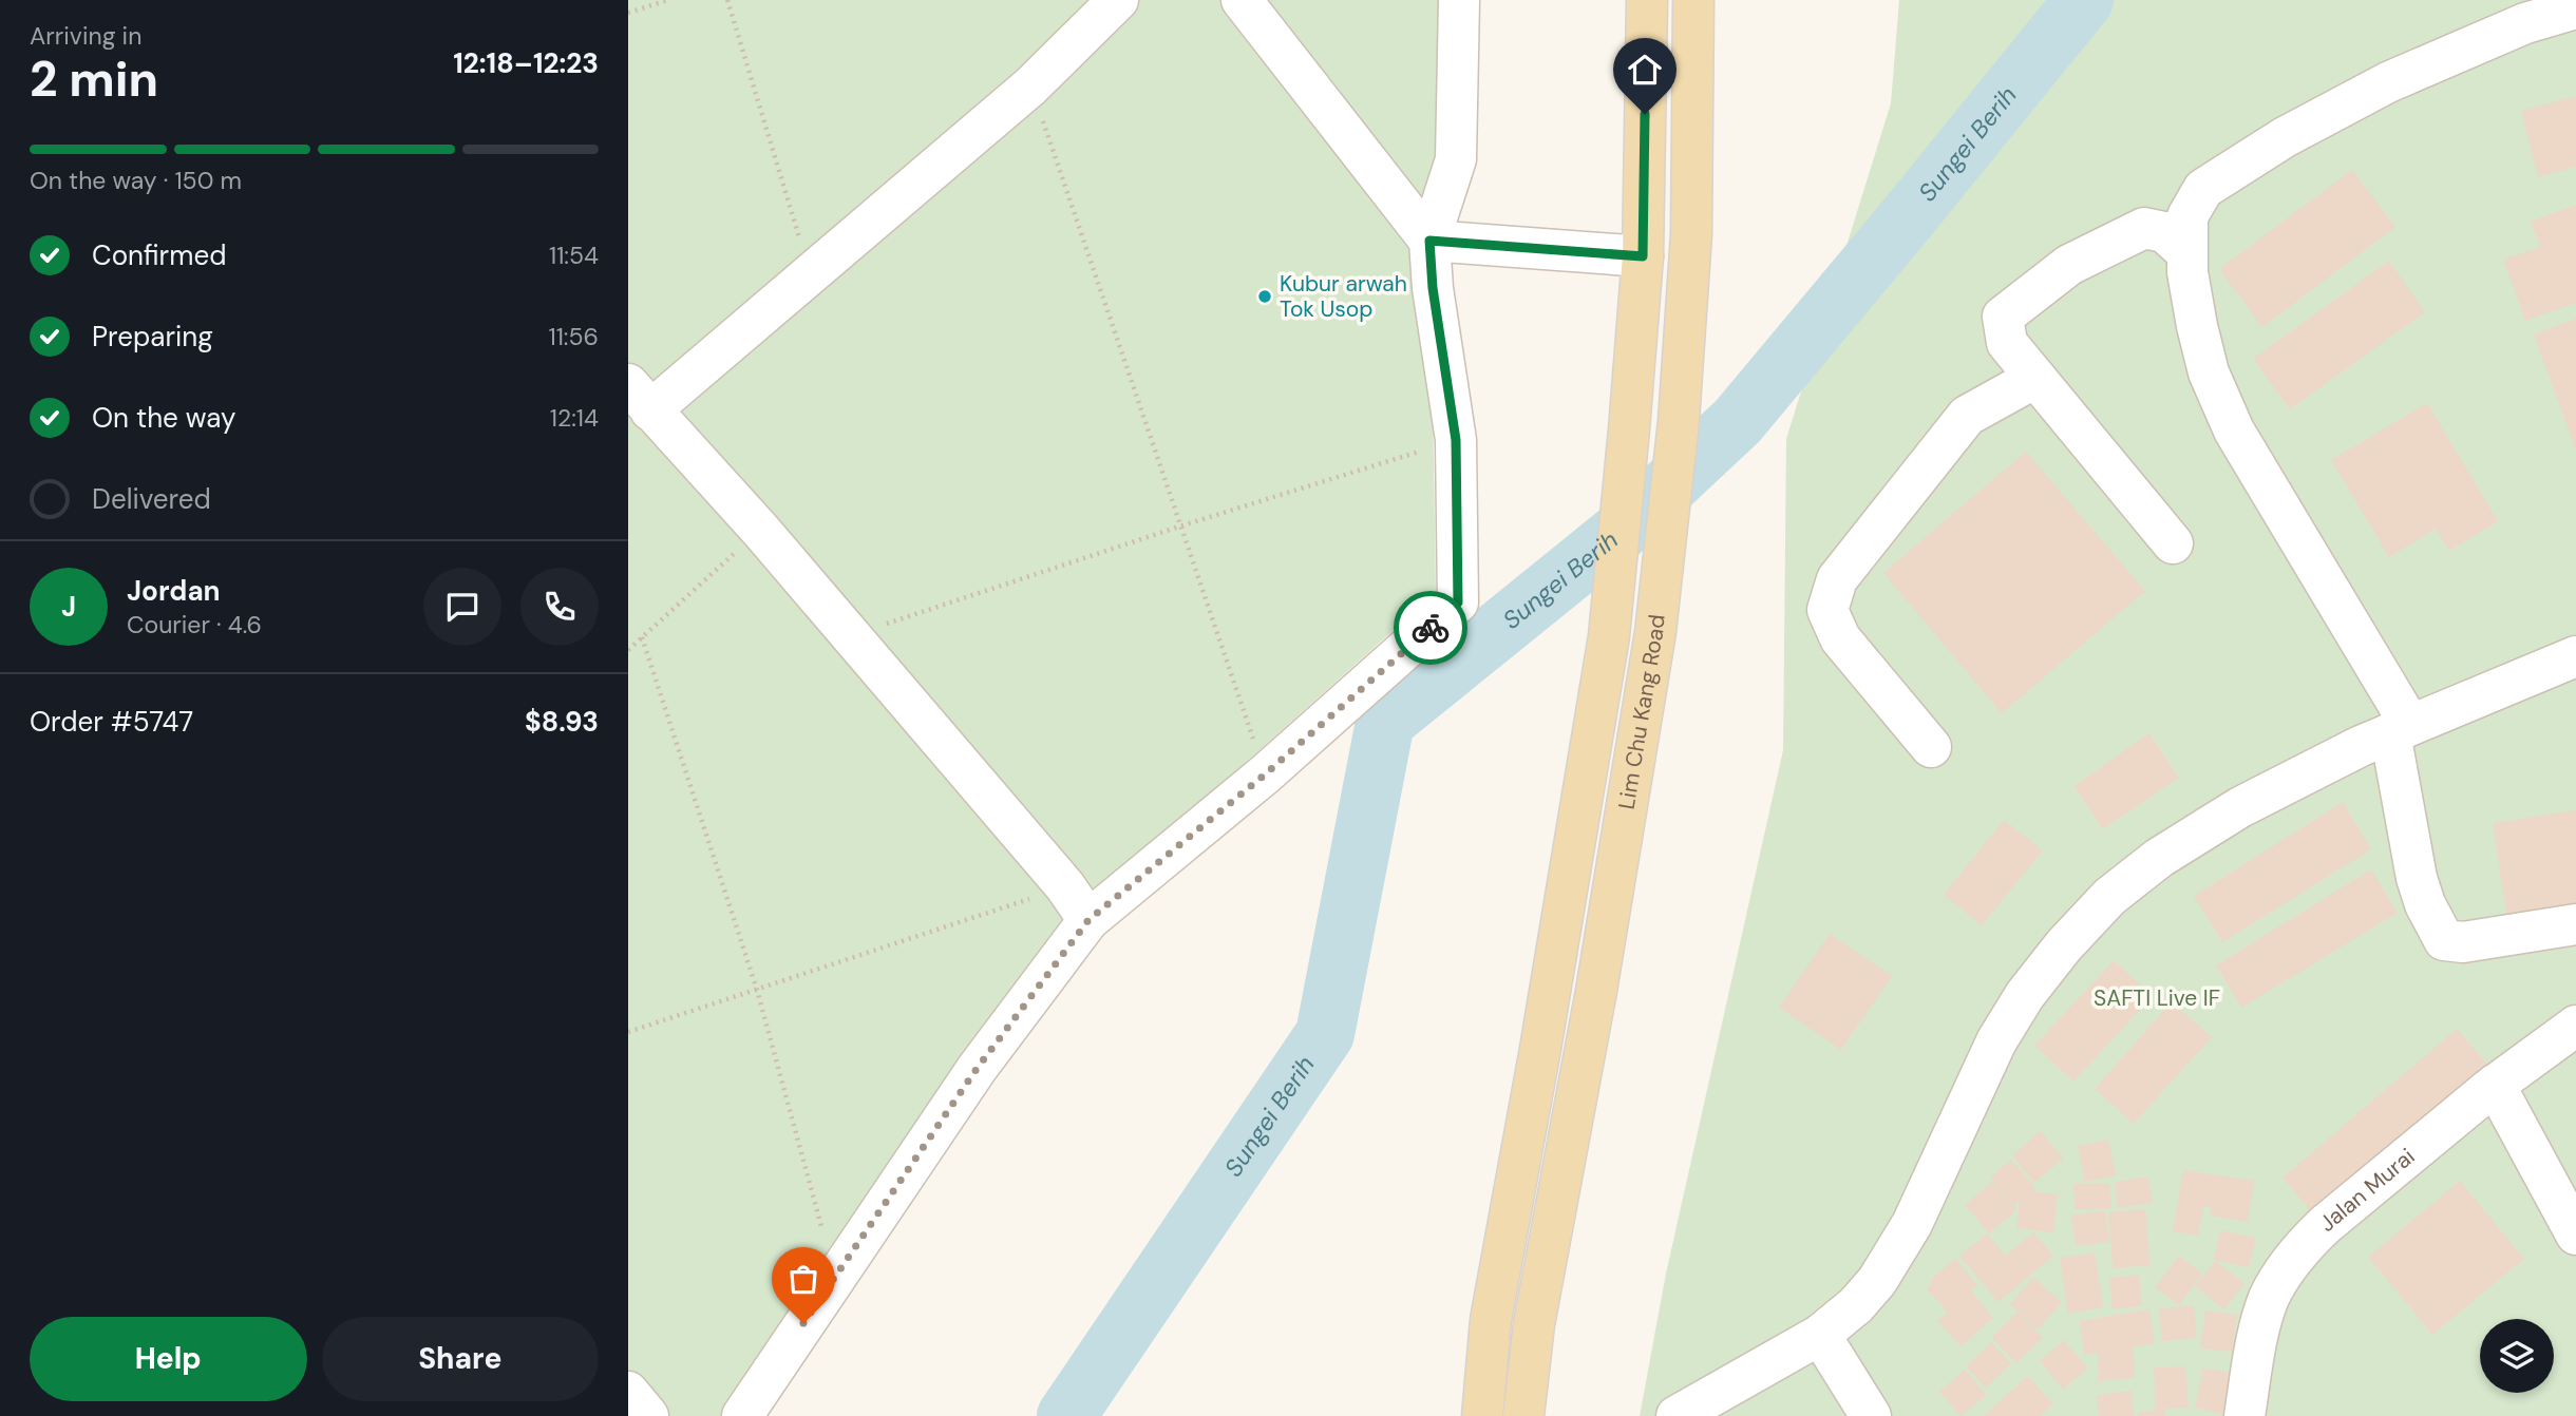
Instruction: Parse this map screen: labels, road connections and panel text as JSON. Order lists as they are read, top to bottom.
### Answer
{
  "streets": {
    "main road": ["Lim Chu Kang Road"],
    "street": ["Jalan Murai"]
  },
  "water": ["Sungei Berih"],
  "parks": ["SAFTI Live IF"],
  "places": ["Kubur arwah Tok Usop"],
  "page": {
    "heading": ["2 min", "Arriving in", "12:18–12:23"],
    "panel": [
      "Jordan",
      "Courier · 4.6",
      "Order #5747",
      "$8.93"
    ],
    "bar": "On the way · 150 m",
    "list": [
      ["Confirmed", "11:54"],
      ["Preparing", "11:56"],
      ["On the way", "12:14"],
      "Delivered"
    ],
    "round": "J",
    "buttons": ["Help", "Share"]
  }
}
